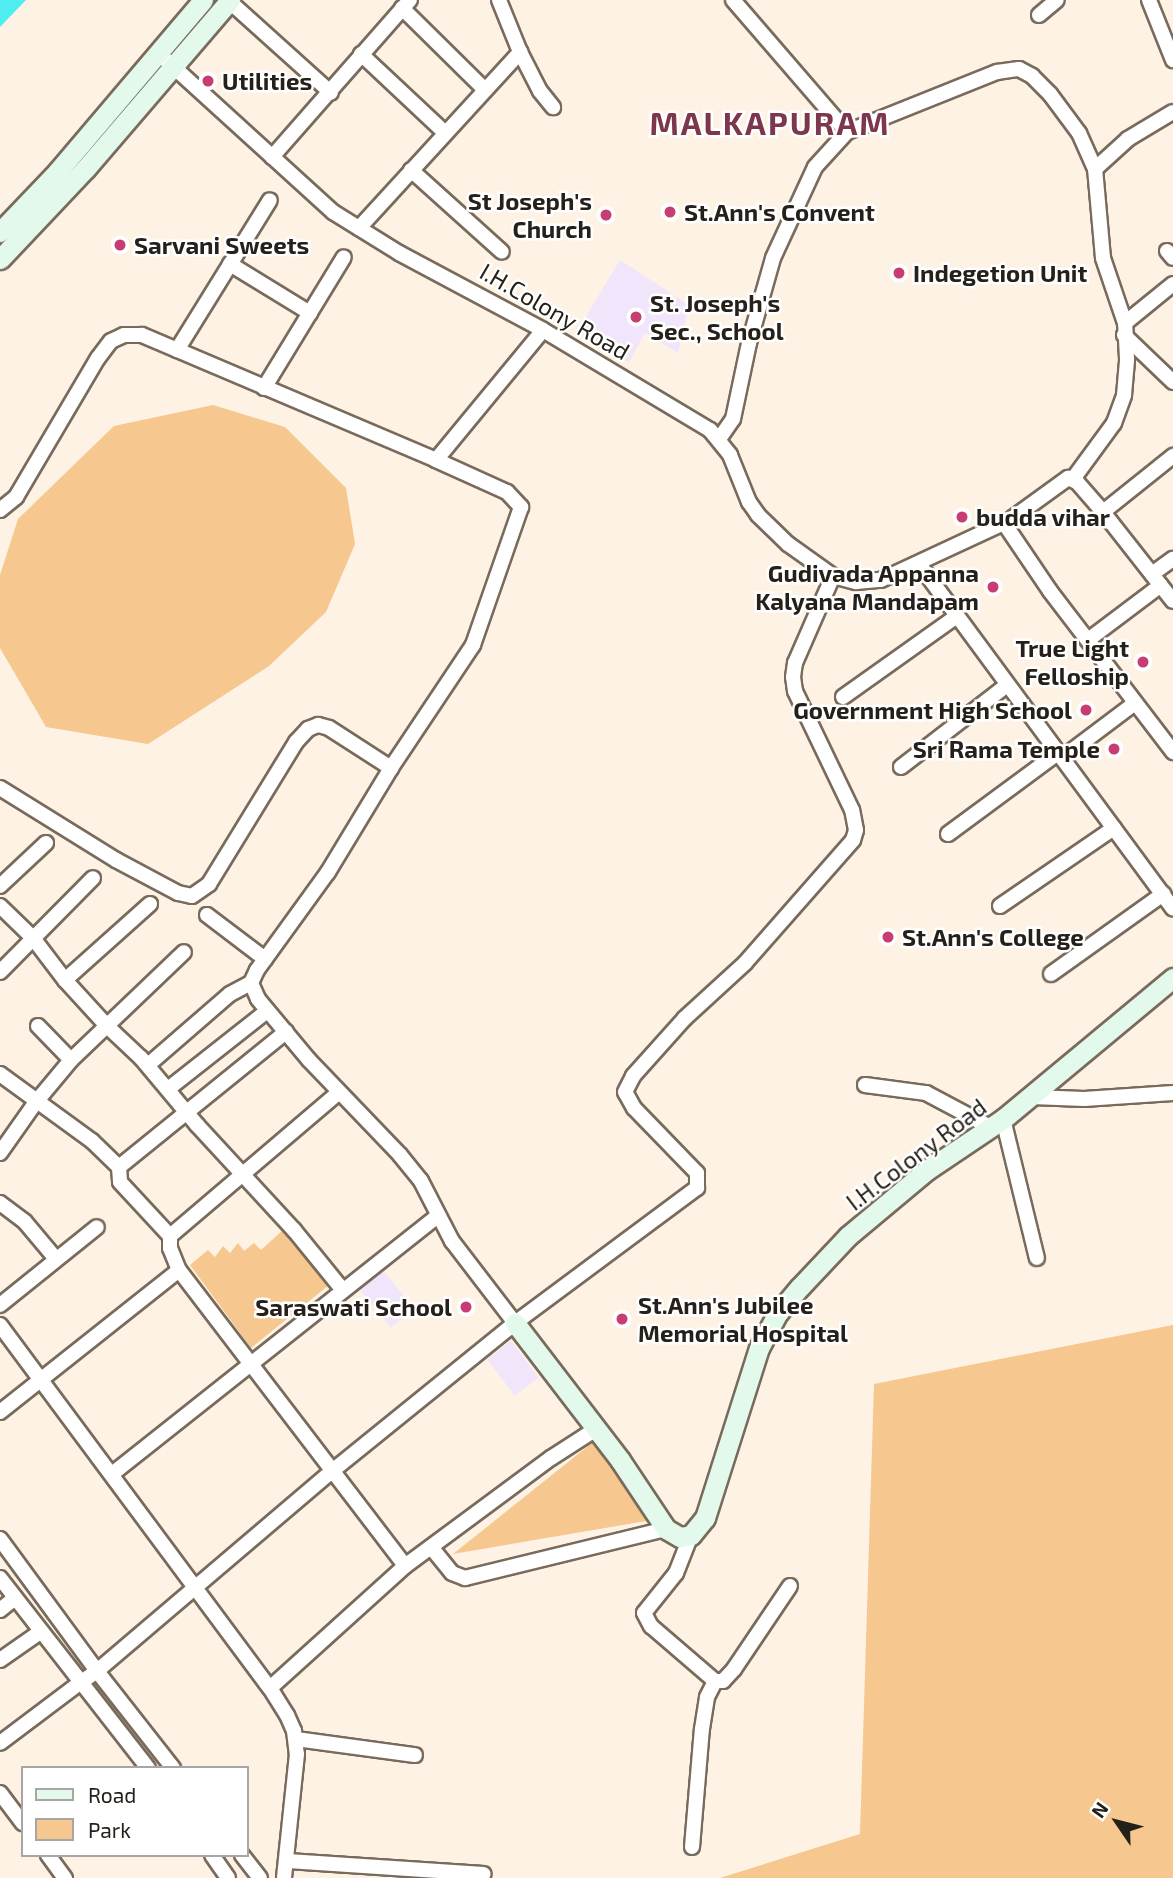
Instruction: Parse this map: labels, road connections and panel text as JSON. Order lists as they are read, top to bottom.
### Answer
{
  "streets": {
    "street": ["I.H.Colony Road"]
  },
  "districts": ["MALKAPURAM"],
  "places": [
    "Utilities",
    "St.Ann's Convent",
    "St Joseph's Church",
    "Sarvani Sweets",
    "Indegetion Unit",
    "St. Joseph's Sec., School",
    "budda vihar",
    "Gudivada Appanna Kalyana Mandapam",
    "True Light Felloship",
    "Government High School",
    "Sri Rama Temple",
    "St.Ann's College",
    "Saraswati School",
    "St.Ann's Jubilee Memorial Hospital"
  ],
  "legend": ["Road", "Park"],
  "north": "top left"
}
